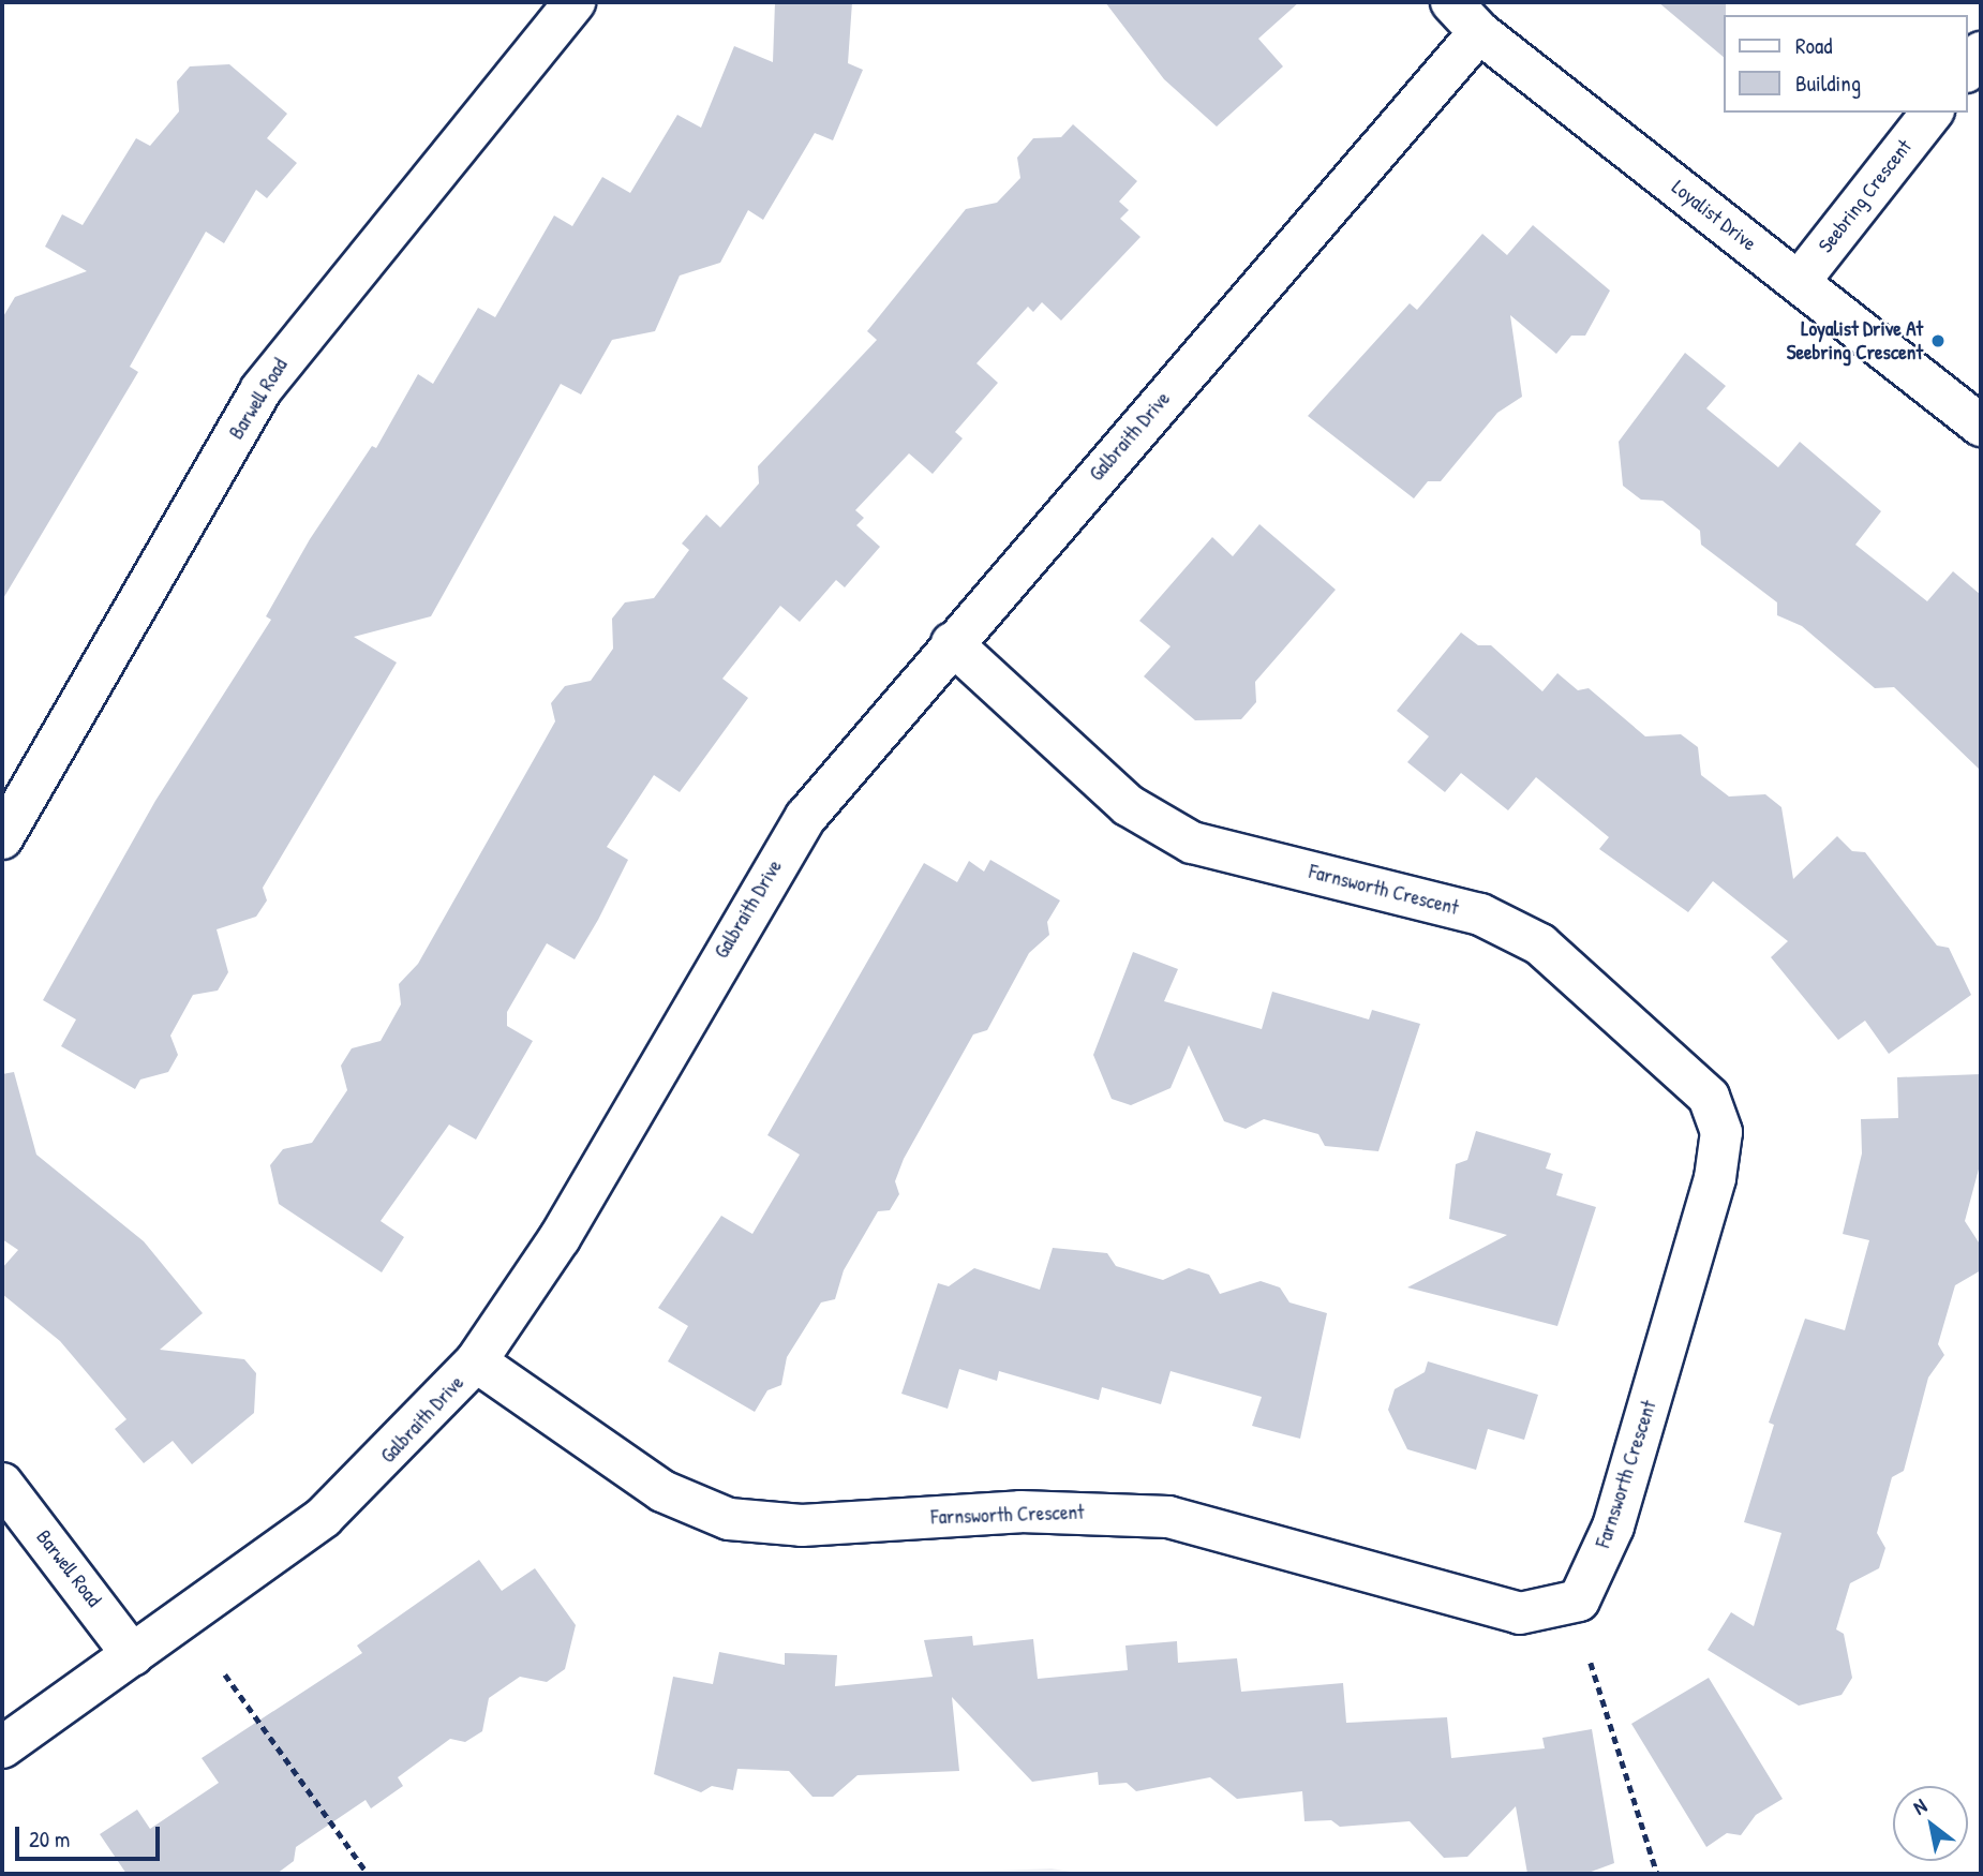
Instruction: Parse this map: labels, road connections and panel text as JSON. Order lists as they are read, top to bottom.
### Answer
{
  "streets": {
    "street": [
      "Seebring Crescent",
      "Loyalist Drive",
      "Barwell Road",
      "Galbraith Drive",
      "Farnsworth Crescent"
    ]
  },
  "crossings": [
    ["Seebring Crescent", "Loyalist Drive"],
    ["Loyalist Drive", "Galbraith Drive"],
    ["Barwell Road", "Galbraith Drive"],
    ["Galbraith Drive", "Farnsworth Crescent"]
  ],
  "places": ["Loyalist Drive At Seebring Crescent"],
  "legend": ["Road", "Building"],
  "scale_bar": "20 m",
  "north": "top left"
}
